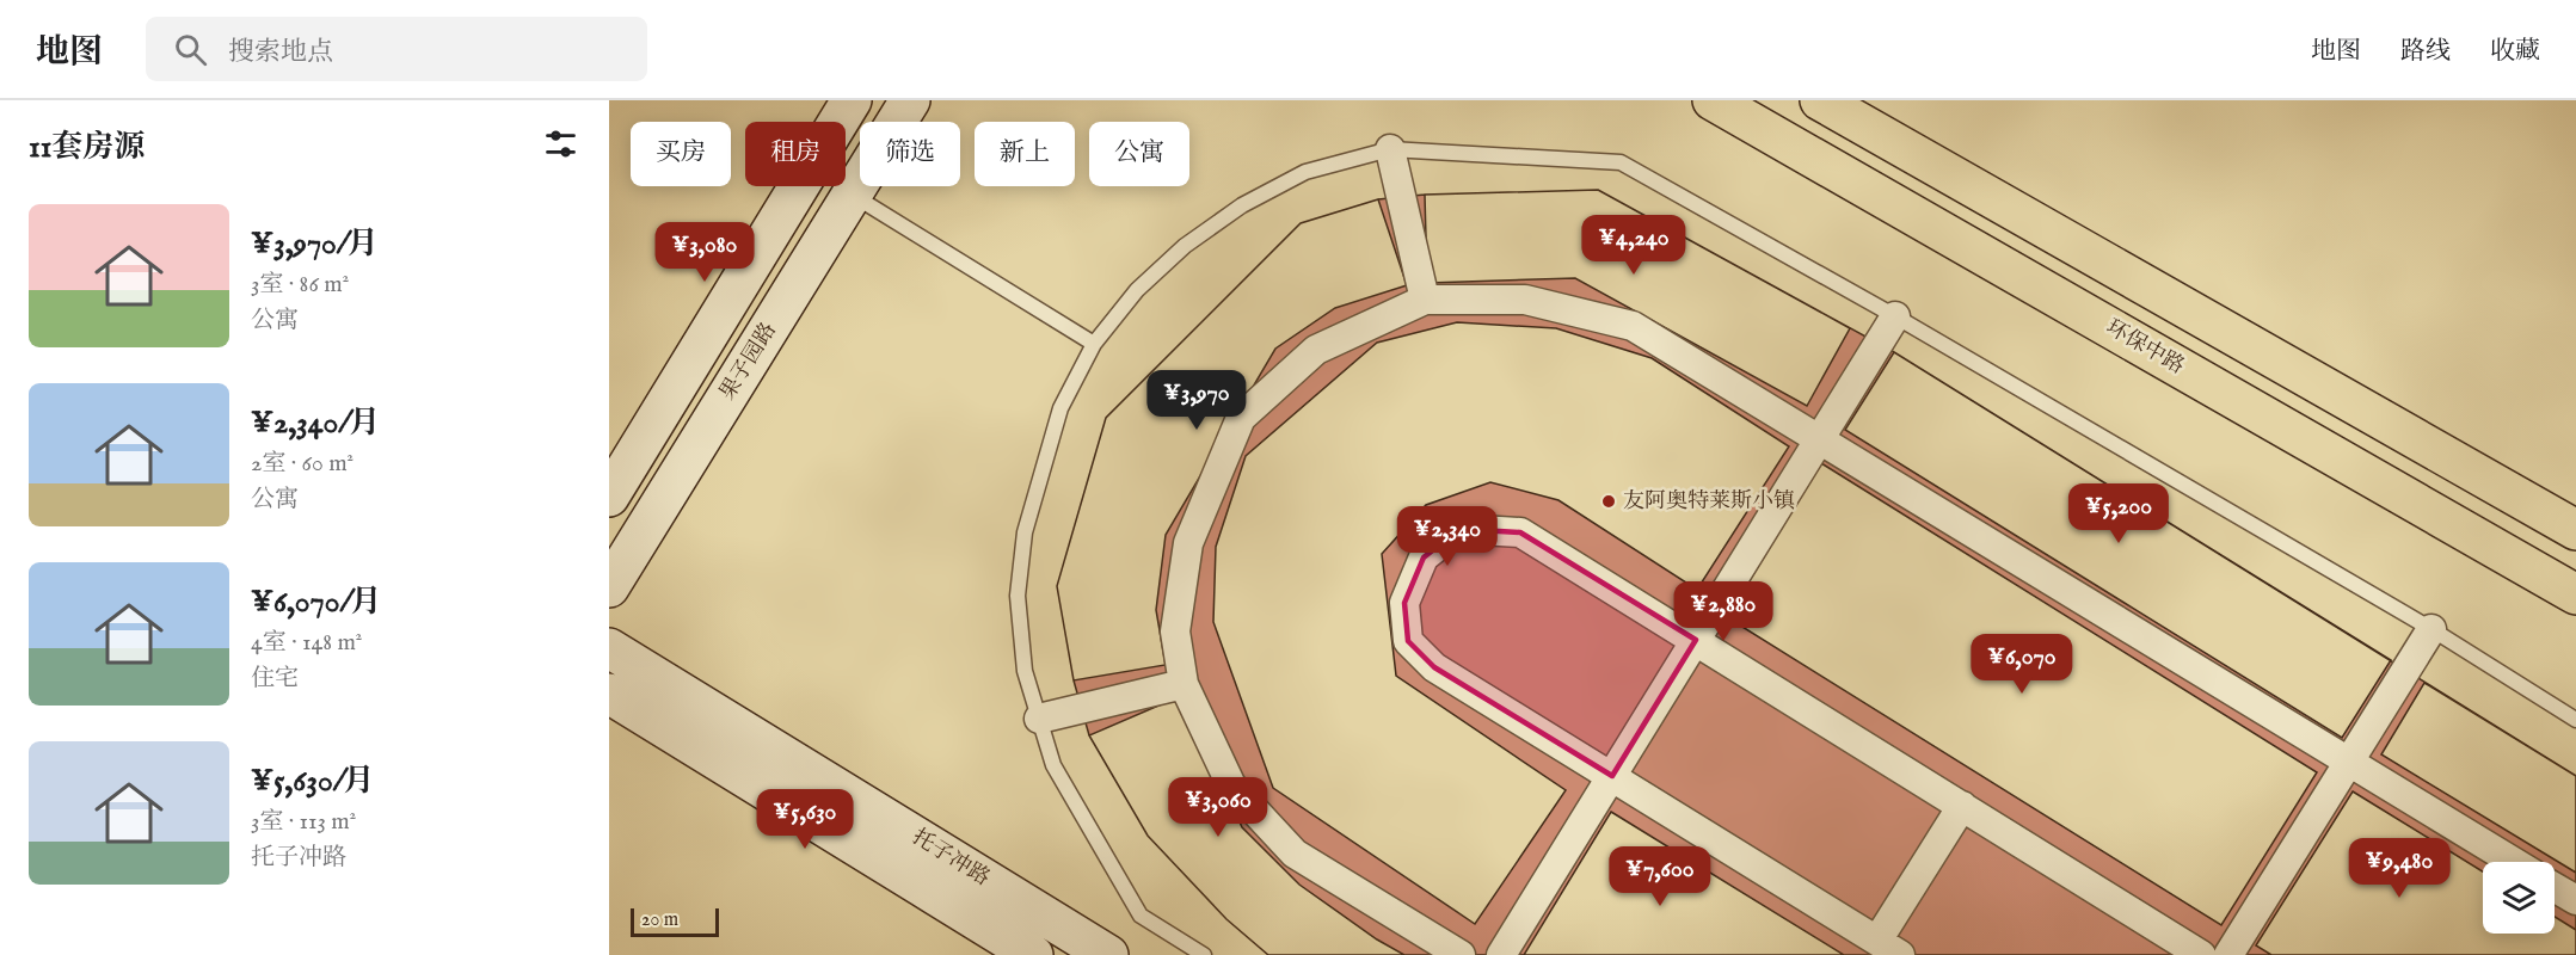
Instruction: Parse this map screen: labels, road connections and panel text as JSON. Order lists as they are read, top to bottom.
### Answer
{
  "streets": {
    "main road": ["环保中路"],
    "street": ["果子园路", "托子冲路"]
  },
  "places": ["友阿奥特莱斯小镇"],
  "scale_bar": "20 m",
  "page": {
    "header": "地图",
    "search": "搜索地点",
    "nav": ["地图", "路线", "收藏"],
    "heading": "11套房源",
    "chip": [
      "买房",
      "租房",
      "筛选",
      "新上",
      "公寓"
    ],
    "list": [
      {
        "name": "¥3,970/月",
        "note": "3室 · 86 m² · 公寓"
      },
      {
        "name": "¥2,340/月",
        "note": "2室 · 60 m² · 公寓"
      },
      {
        "name": "¥6,070/月",
        "note": "4室 · 148 m² · 住宅"
      },
      {
        "name": "¥5,630/月",
        "note": "3室 · 113 m² · 托子冲路"
      }
    ],
    "price": [
      "¥4,240",
      "¥3,080",
      "¥3,970",
      "¥5,200",
      "¥2,340",
      "¥2,880",
      "¥6,070",
      "¥3,060",
      "¥5,630",
      "¥9,480",
      "¥7,600"
    ],
    "scale": "20 m"
  }
}
